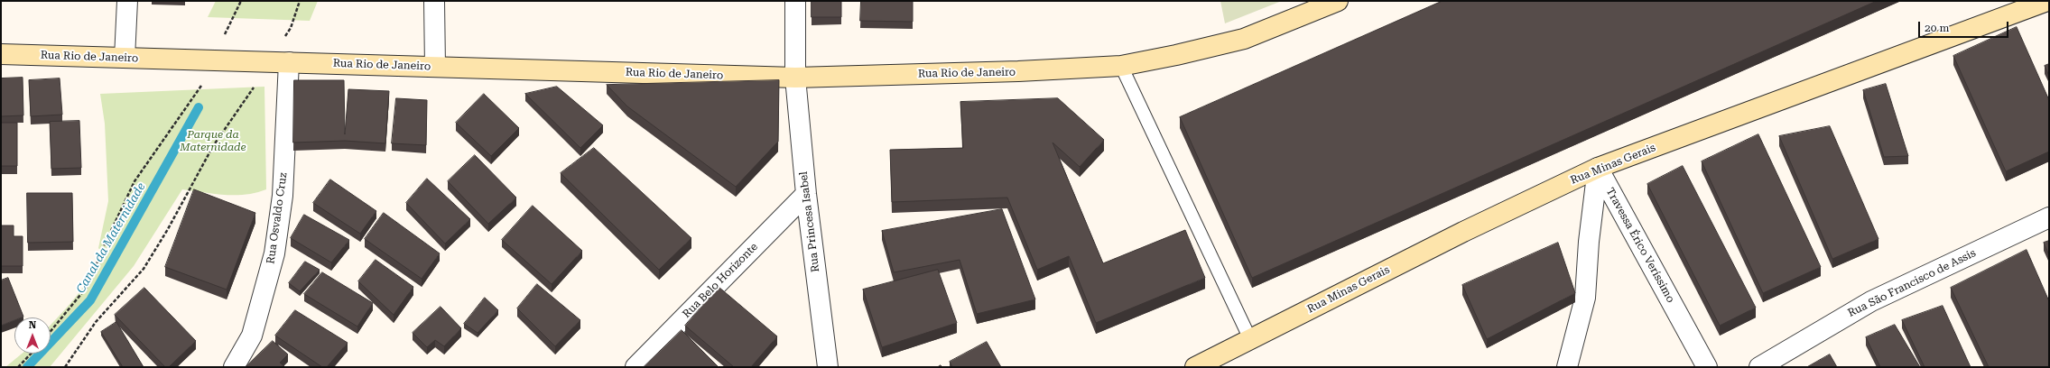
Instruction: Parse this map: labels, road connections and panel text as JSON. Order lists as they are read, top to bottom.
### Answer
{
  "streets": {
    "main road": ["Rua Rio de Janeiro", "Rua Minas Gerais"],
    "street": [
      "Rua Osvaldo Cruz",
      "Rua Princesa Isabel",
      "Travessa Érico Veríssimo",
      "Rua Belo Horizonte",
      "Rua São Francisco de Assis"
    ]
  },
  "crossings": [
    ["Rua Rio de Janeiro", "Rua Osvaldo Cruz"],
    ["Rua Rio de Janeiro", "Rua Princesa Isabel"],
    ["Rua Minas Gerais", "Travessa Érico Veríssimo"],
    ["Rua Princesa Isabel", "Rua Belo Horizonte"]
  ],
  "water": ["Canal da Maternidade"],
  "parks": ["Parque da Maternidade"],
  "scale_bar": "20 m",
  "north": "top"
}
